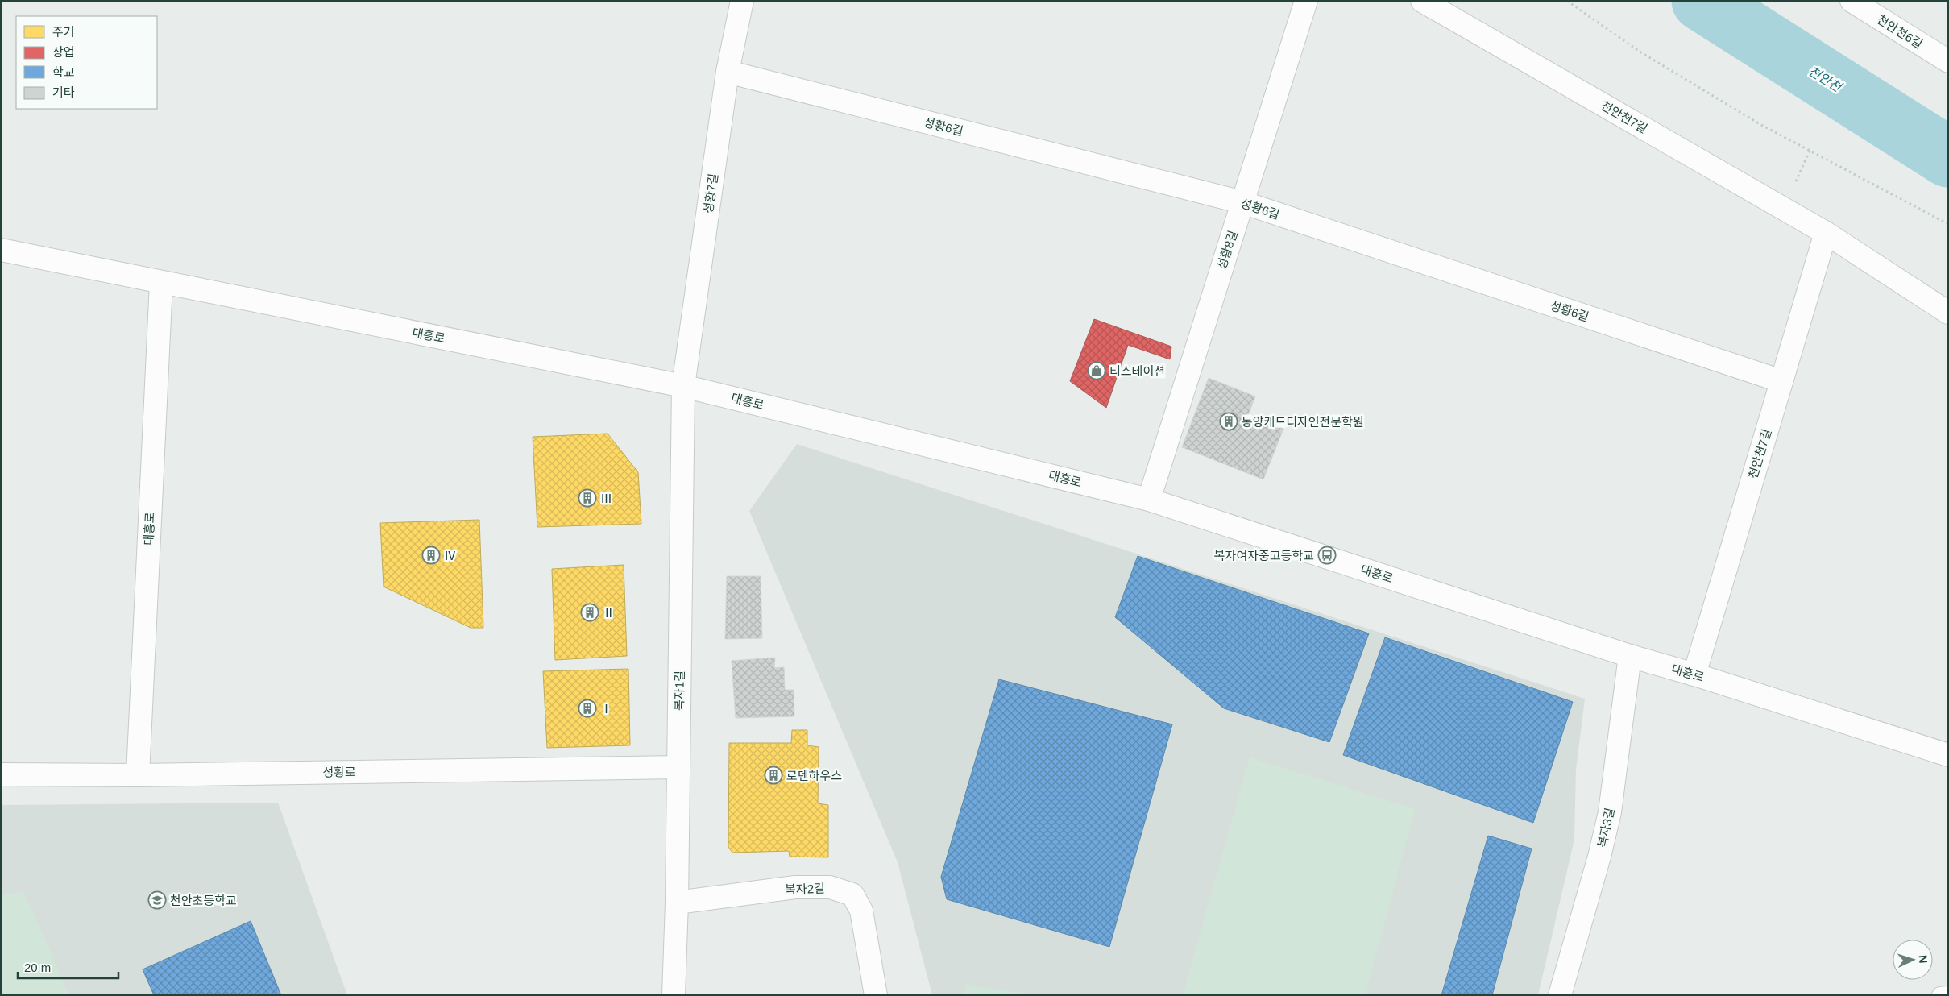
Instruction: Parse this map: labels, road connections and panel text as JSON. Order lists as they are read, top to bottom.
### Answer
{
  "streets": {
    "street": [
      "천안천6길",
      "천안천7길",
      "성황6길",
      "성황7길",
      "성황8길",
      "대흥로",
      "복자1길",
      "성황로",
      "복자3길",
      "복자2길"
    ]
  },
  "crossings": [
    ["천안천7길", "성황6길"],
    ["천안천7길", "대흥로"],
    ["성황6길", "성황7길"],
    ["성황6길", "성황8길"],
    ["성황7길", "대흥로"],
    ["성황7길", "복자1길"],
    ["성황8길", "대흥로"],
    ["대흥로", "복자1길"],
    ["대흥로", "성황로"],
    ["대흥로", "복자3길"],
    ["복자1길", "성황로"],
    ["복자1길", "복자2길"]
  ],
  "water": ["천안천"],
  "places": {
    "shop": ["티스테이션"],
    "building": [
      "동양캐드디자인전문학원",
      "Ⅲ",
      "Ⅳ",
      "Ⅱ",
      "Ⅰ",
      "로덴하우스"
    ],
    "bus stop": ["복자여자중고등학교"],
    "school or university": ["천안초등학교"]
  },
  "legend": [
    "주거",
    "상업",
    "학교",
    "기타"
  ],
  "scale_bar": "20 m",
  "north": "right"
}
